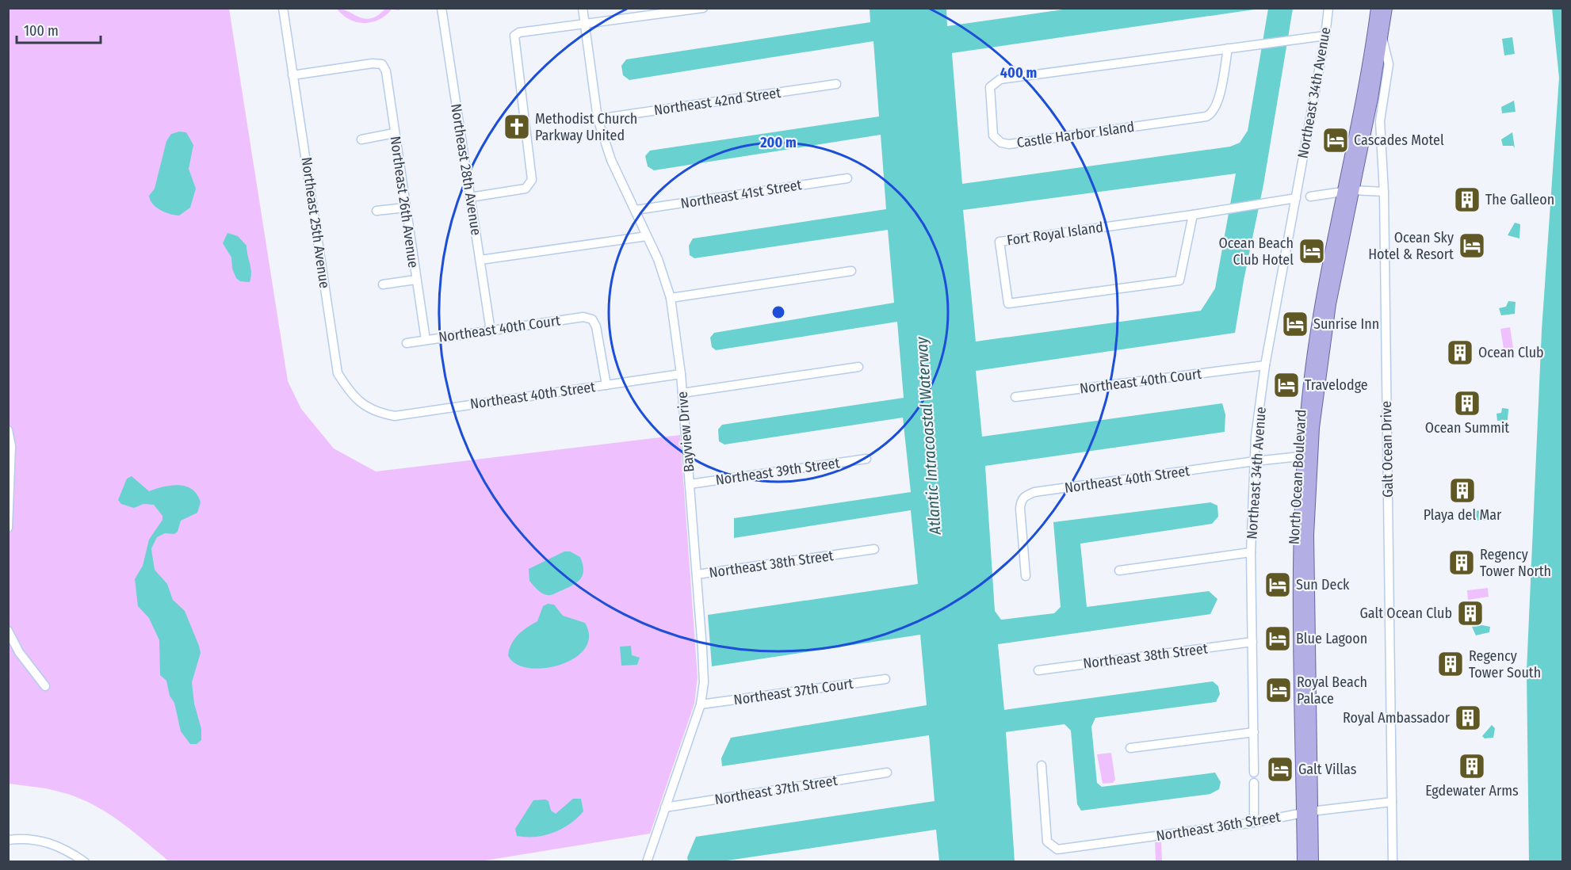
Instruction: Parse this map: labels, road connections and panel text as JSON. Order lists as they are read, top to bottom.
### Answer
{
  "streets": {
    "main road": ["North Ocean Boulevard"],
    "street": [
      "Northeast 34th Avenue",
      "Northeast 42nd Street",
      "Castle Harbor Island",
      "Northeast 28th Avenue",
      "Northeast 41st Street",
      "Northeast 26th Avenue",
      "Northeast 25th Avenue",
      "Fort Royal Island",
      "Northeast 40th Court",
      "Northeast 40th Street",
      "Bayview Drive",
      "Galt Ocean Drive",
      "Northeast 39th Street",
      "Northeast 38th Street",
      "Northeast 37th Court",
      "Northeast 37th Street",
      "Northeast 36th Street"
    ]
  },
  "crossings": [
    ["Northeast 34th Avenue", "Castle Harbor Island"],
    ["Northeast 34th Avenue", "Northeast 40th Court"],
    ["Northeast 34th Avenue", "Northeast 40th Street"],
    ["Northeast 34th Avenue", "Northeast 38th Street"],
    ["Northeast 42nd Street", "Bayview Drive"],
    ["Northeast 28th Avenue", "Northeast 40th Court"],
    ["Northeast 41st Street", "Bayview Drive"],
    ["Northeast 26th Avenue", "Northeast 25th Avenue"],
    ["Northeast 26th Avenue", "Northeast 40th Court"],
    ["Northeast 25th Avenue", "Northeast 40th Street"],
    ["Northeast 40th Court", "Northeast 40th Street"],
    ["Northeast 40th Street", "Bayview Drive"],
    ["Northeast 40th Street", "North Ocean Boulevard"],
    ["Bayview Drive", "Northeast 39th Street"],
    ["Bayview Drive", "Northeast 38th Street"],
    ["Bayview Drive", "Northeast 37th Court"],
    ["Bayview Drive", "Northeast 37th Street"],
    ["Galt Ocean Drive", "Northeast 36th Street"],
    ["North Ocean Boulevard", "Northeast 36th Street"]
  ],
  "water": ["Atlantic Intracoastal Waterway"],
  "places": {
    "church": ["Methodist Church Parkway United"],
    "hotel": [
      "Cascades Motel",
      "Ocean Sky Hotel & Resort",
      "Ocean Beach Club Hotel",
      "Sunrise Inn",
      "Travelodge",
      "Sun Deck",
      "Blue Lagoon",
      "Royal Beach Palace",
      "Galt Villas"
    ],
    "building": [
      "The Galleon",
      "Ocean Club",
      "Ocean Summit",
      "Playa del Mar",
      "Regency Tower North",
      "Galt Ocean Club",
      "Regency Tower South",
      "Royal Ambassador",
      "Egdewater Arms"
    ]
  },
  "scale_bar": "100 m",
  "rings": ["400 m", "200 m"]
}
